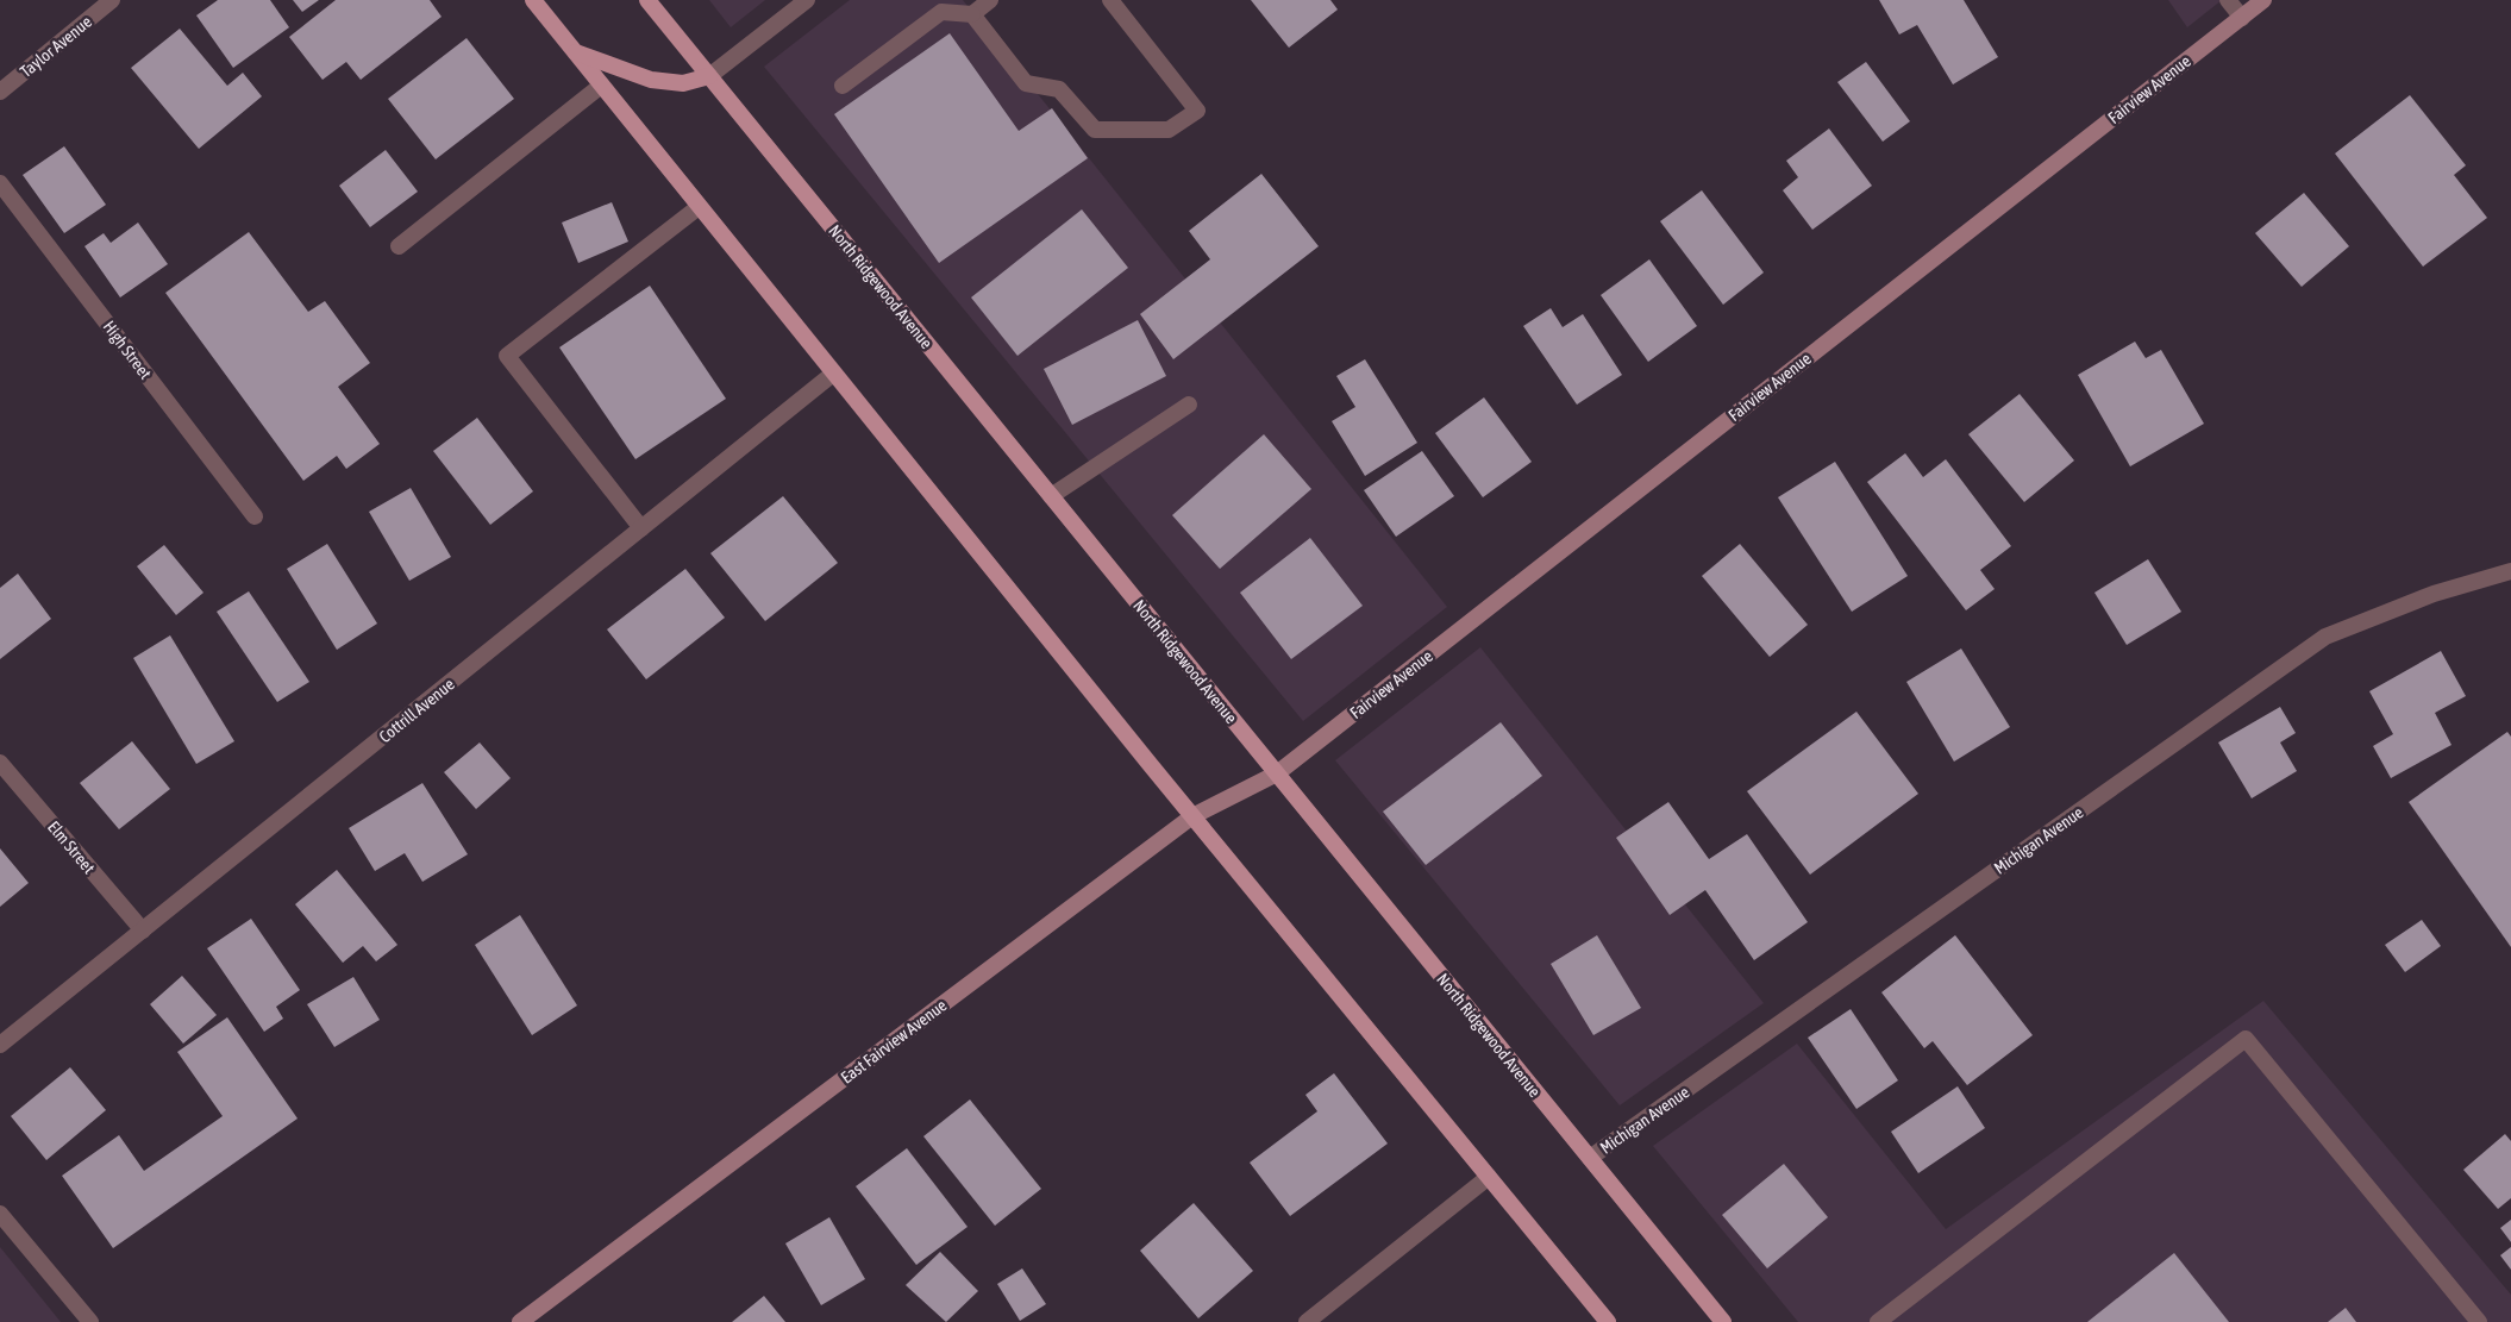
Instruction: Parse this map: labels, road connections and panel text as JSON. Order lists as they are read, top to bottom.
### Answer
{
  "streets": {
    "main road": ["Fairview Avenue", "North Ridgewood Avenue", "East Fairview Avenue"],
    "street": [
      "Taylor Avenue",
      "High Street",
      "Cottrill Avenue",
      "Michigan Avenue",
      "Elm Street"
    ]
  },
  "crossings": [
    ["Fairview Avenue", "North Ridgewood Avenue"],
    ["Fairview Avenue", "East Fairview Avenue"],
    ["North Ridgewood Avenue", "Michigan Avenue"],
    ["North Ridgewood Avenue", "East Fairview Avenue"],
    ["Cottrill Avenue", "Elm Street"]
  ]
}
